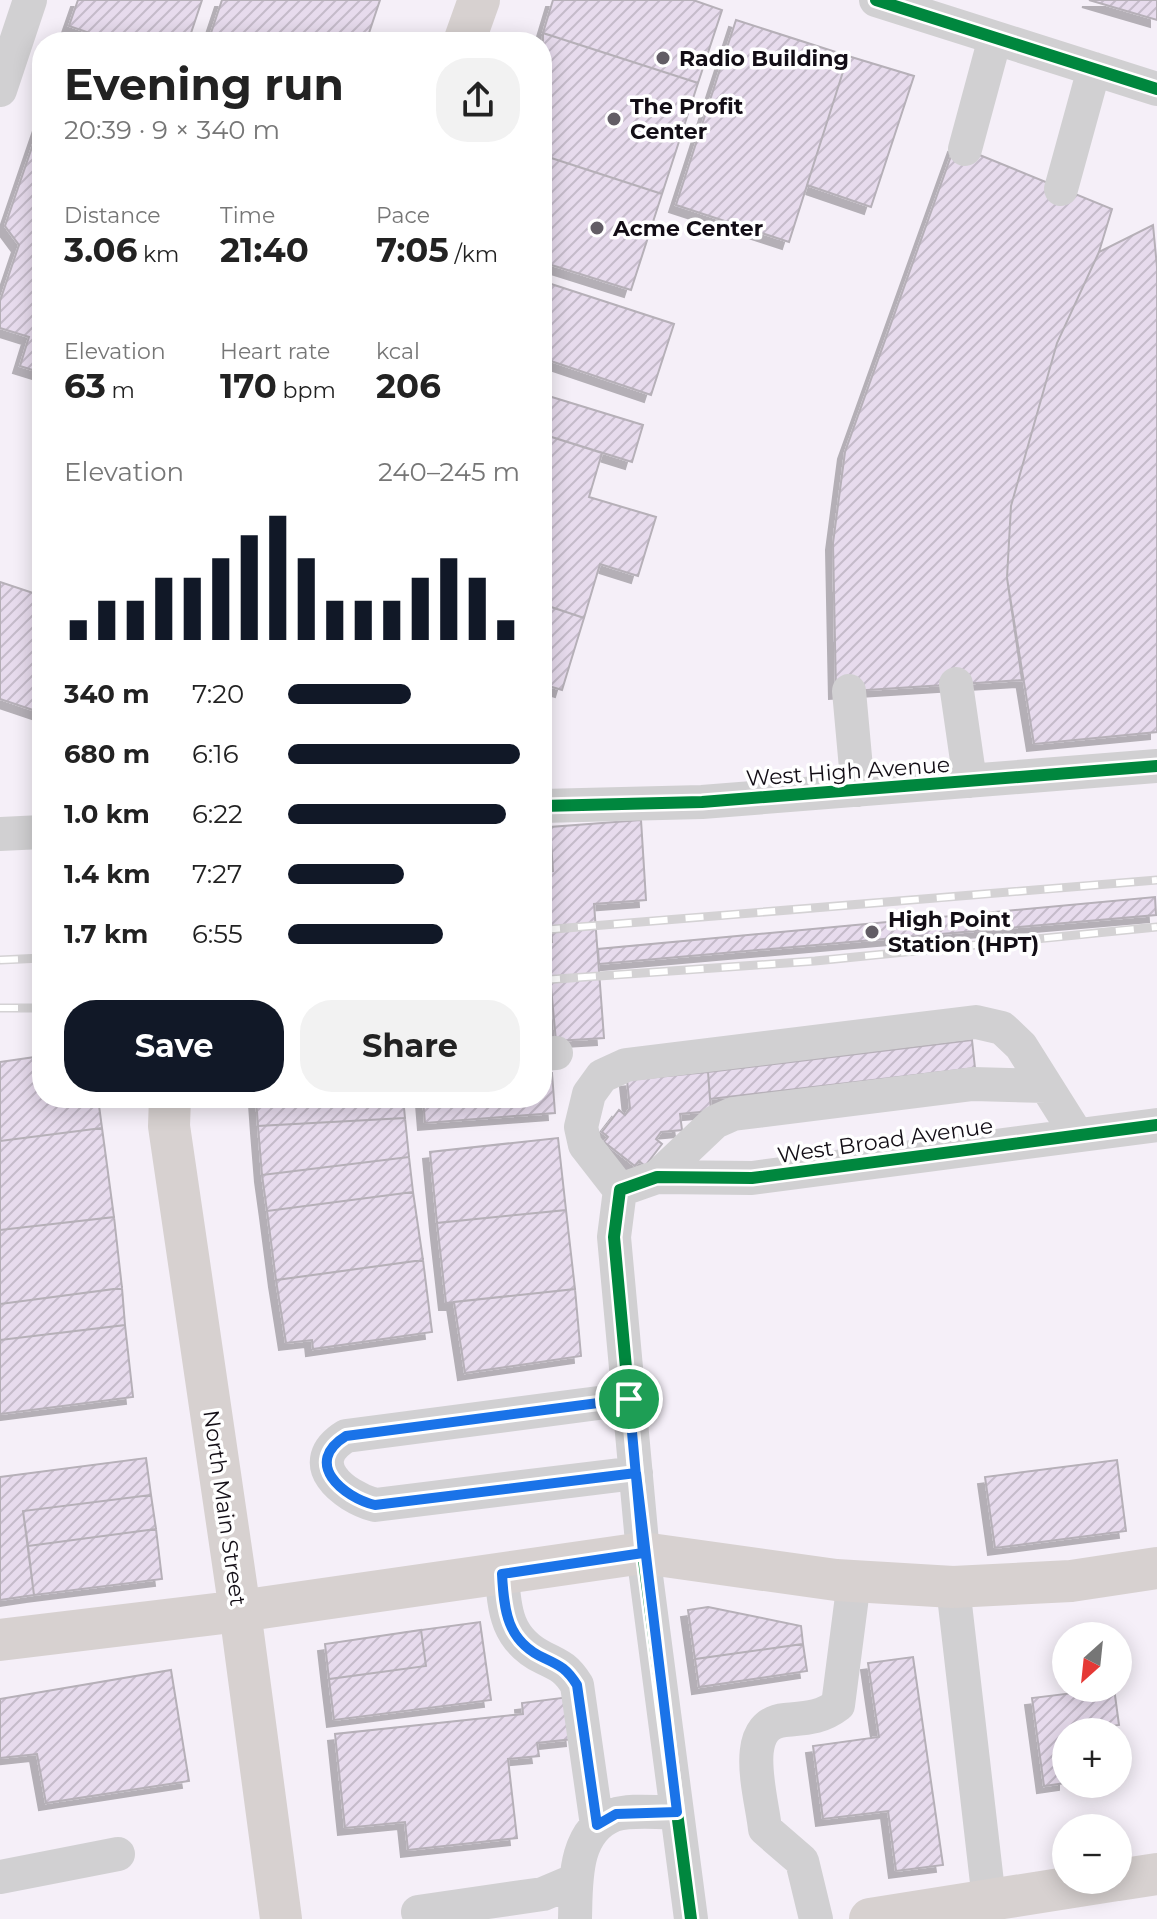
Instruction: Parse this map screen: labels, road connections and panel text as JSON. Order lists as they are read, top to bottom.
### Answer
{
  "streets": {
    "main road": ["North Main Street"],
    "street": ["West High Avenue", "West Broad Avenue"]
  },
  "places": [
    "Radio Building",
    "The Profit Center",
    "Acme Center",
    "High Point Station (HPT)"
  ],
  "north": "bottom left",
  "page": {
    "heading": ["Evening run", "20:39 · 9 × 340 m"],
    "stats": [
      ["Distance", "3.06 km"],
      ["Time", "21:40"],
      ["Pace", "7:05 /km"],
      ["Elevation", "63 m"],
      ["Heart rate", "170 bpm"],
      ["kcal", "206"]
    ],
    "chart": ["Elevation", "240–245 m"],
    "list": [
      {
        "name": "340 m",
        "note": "7:20"
      },
      {
        "name": "680 m",
        "note": "6:16"
      },
      {
        "name": "1.0 km",
        "note": "6:22"
      },
      {
        "name": "1.4 km",
        "note": "7:27"
      },
      {
        "name": "1.7 km",
        "note": "6:55"
      }
    ],
    "buttons": ["Save", "Share"],
    "map_buttons": ["+", "−"]
  }
}
